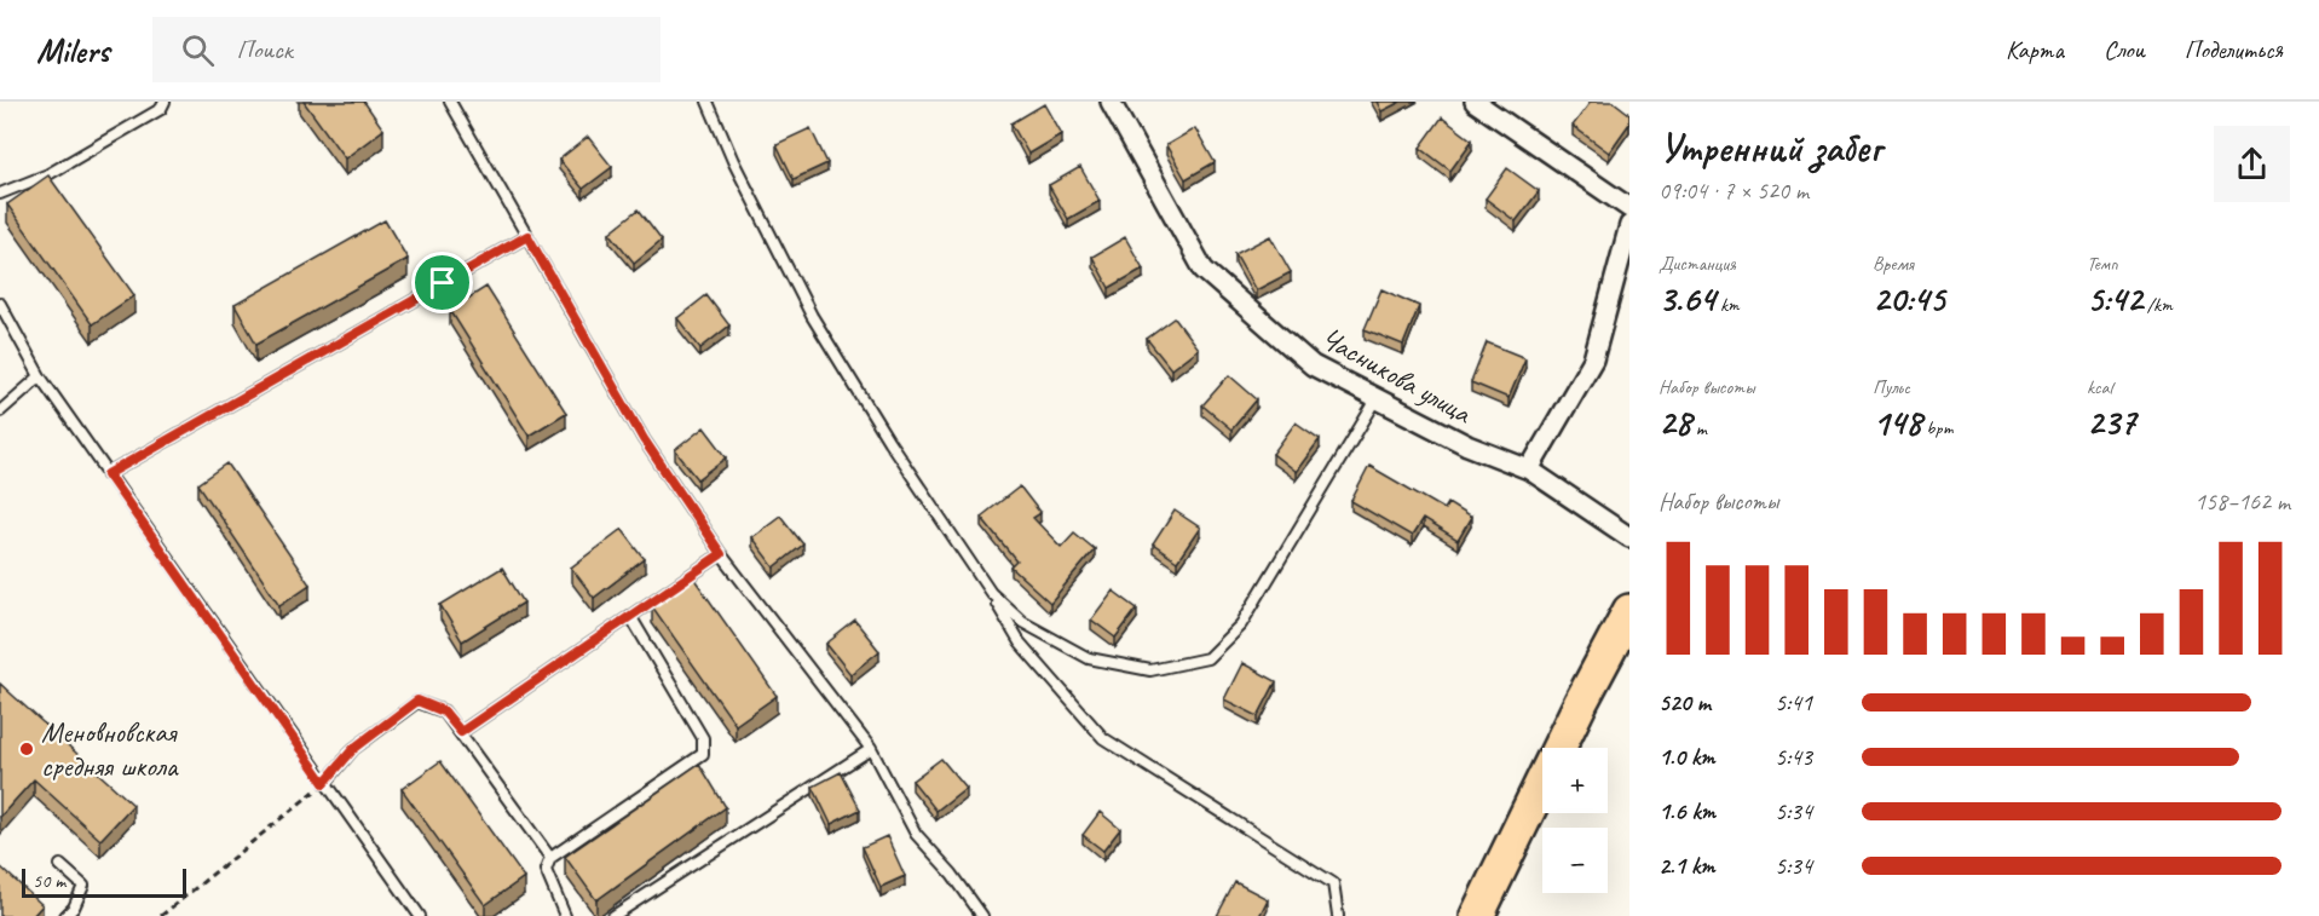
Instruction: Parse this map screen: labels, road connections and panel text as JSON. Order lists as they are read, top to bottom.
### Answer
{
  "streets": {
    "street": ["Часникова улица"]
  },
  "places": ["Меновновская средняя школа"],
  "scale_bar": "50 m",
  "page": {
    "header": "Milers",
    "search": "Поиск",
    "nav": ["Карта", "Слои", "Поделиться"],
    "heading": ["Утренний забег", "09:04 · 7 × 520 m"],
    "stats": [
      ["Дистанция", "3.64 km"],
      ["Время", "20:45"],
      ["Темп", "5:42 /km"],
      ["Набор высоты", "28 m"],
      ["Пульс", "148 bpm"],
      ["kcal", "237"]
    ],
    "chart": ["Набор высоты", "158–162 m"],
    "list": [
      {
        "name": "520 m",
        "note": "5:41"
      },
      {
        "name": "1.0 km",
        "note": "5:43"
      },
      {
        "name": "1.6 km",
        "note": "5:34"
      },
      {
        "name": "2.1 km",
        "note": "5:34"
      }
    ],
    "map_buttons": ["+", "−"],
    "scale": "50 m"
  }
}
